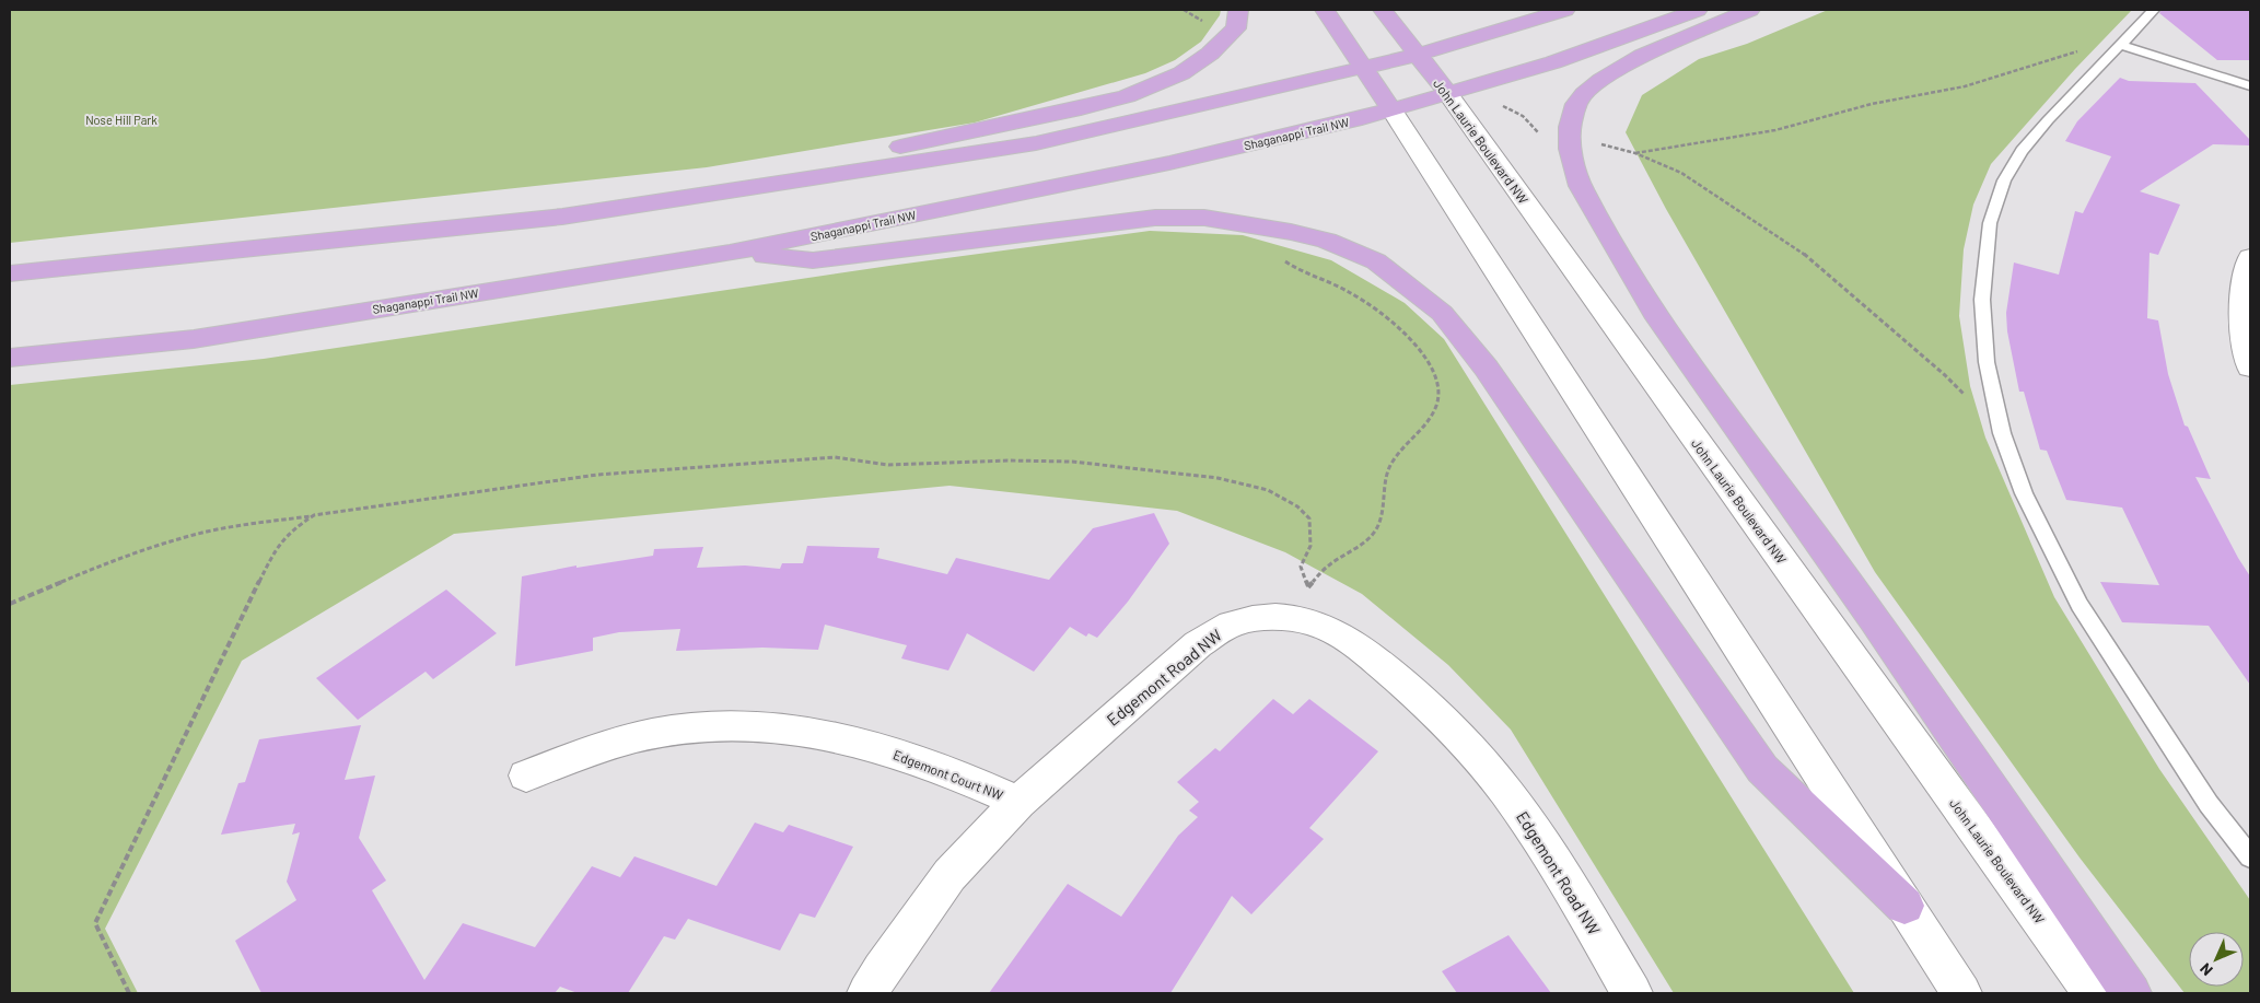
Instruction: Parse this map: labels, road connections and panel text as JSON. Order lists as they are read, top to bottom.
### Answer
{
  "streets": {
    "main road": [
      "Shaganappi Trail NW",
      "John Laurie Boulevard NW",
      "Edgemont Road NW",
      "Edgemont Court NW"
    ]
  },
  "crossings": [
    ["Shaganappi Trail NW", "John Laurie Boulevard NW"],
    ["Edgemont Road NW", "Edgemont Court NW"]
  ],
  "parks": ["Nose Hill Park"],
  "north": "bottom left"
}
